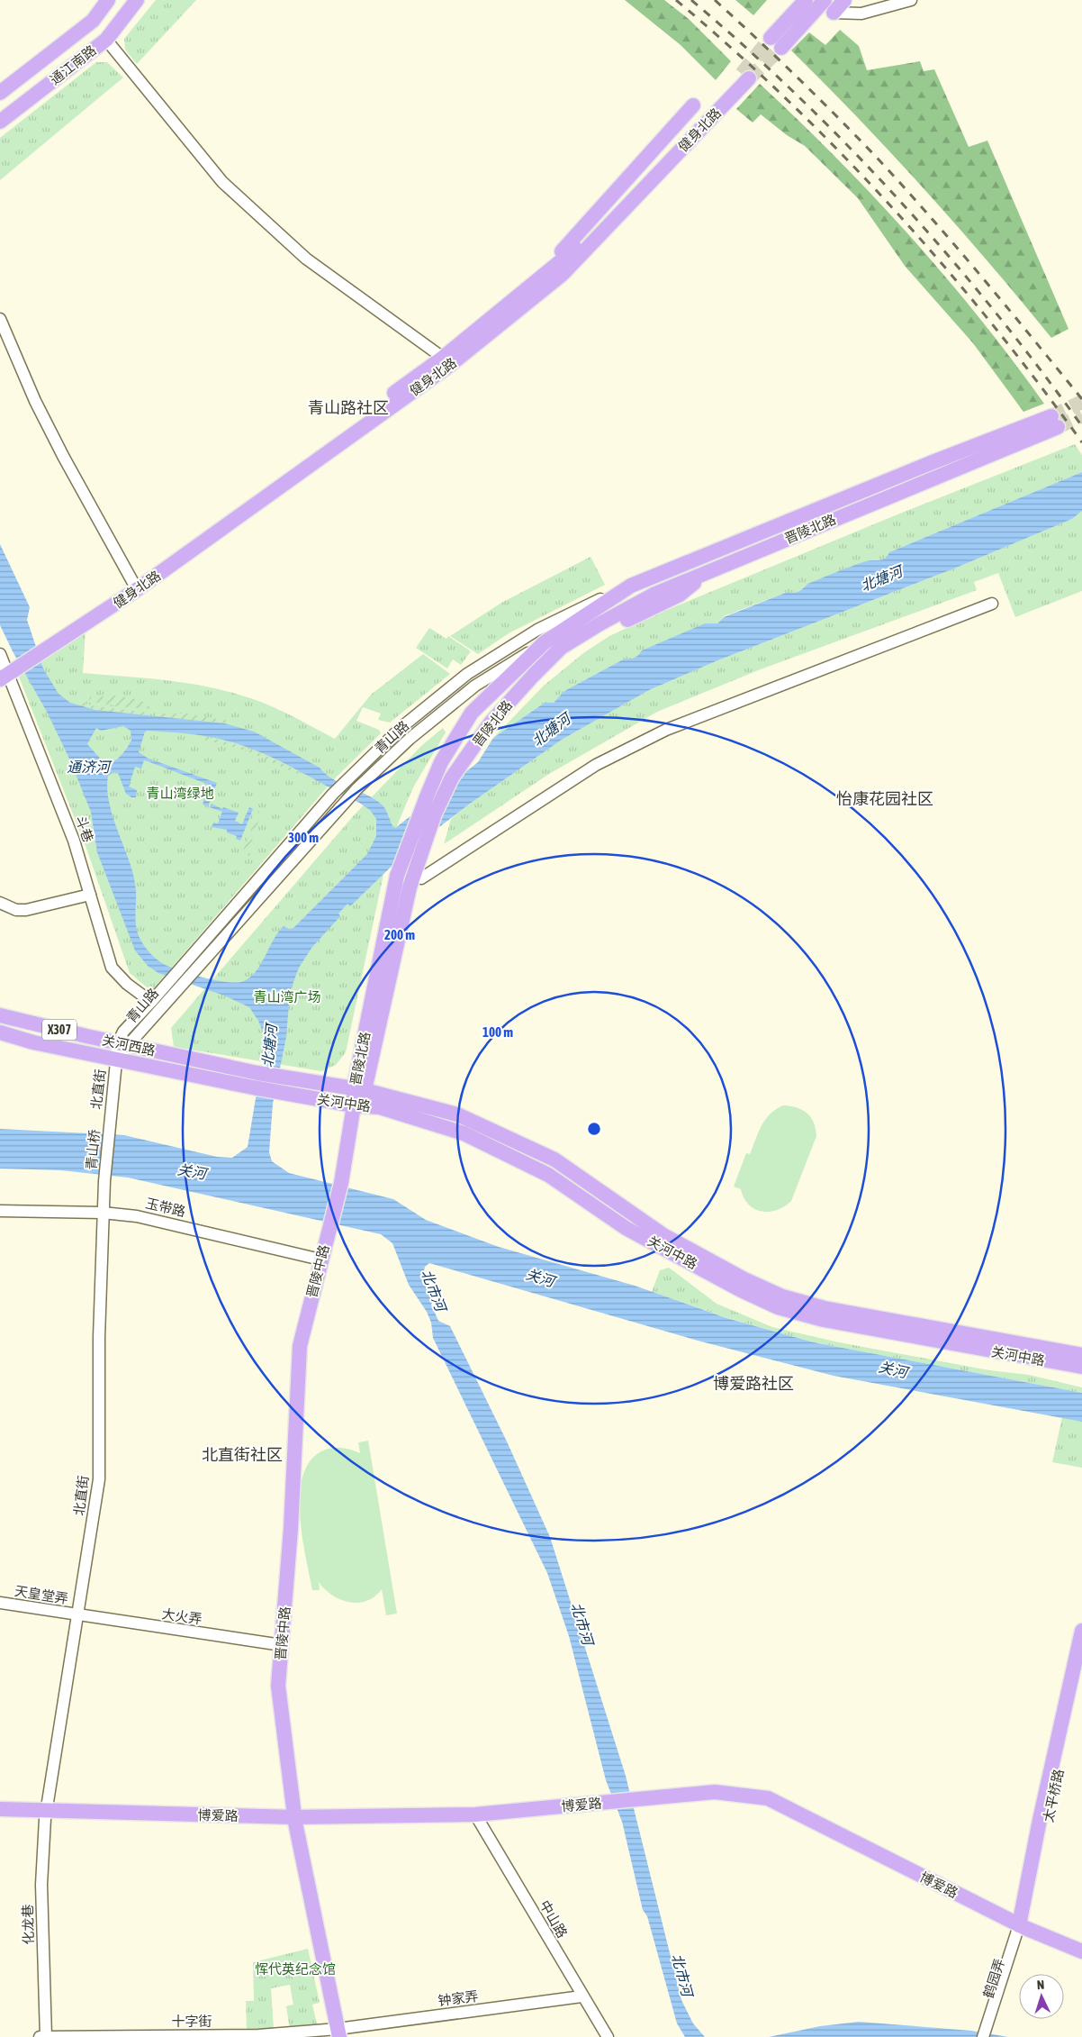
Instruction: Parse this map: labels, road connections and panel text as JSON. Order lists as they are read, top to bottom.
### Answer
{
  "streets": {
    "main road": [
      "通江南路",
      "健身北路",
      "晋陵北路",
      "X307",
      "关河西路",
      "关河中路",
      "晋陵中路",
      "太平桥路",
      "博爱路"
    ],
    "street": [
      "青山路",
      "斗巷",
      "北直街",
      "青山桥",
      "玉带路",
      "天皇堂弄",
      "大火弄",
      "中山路",
      "化龙巷",
      "鹤园弄",
      "钟家弄",
      "十字街"
    ]
  },
  "crossings": [
    ["晋陵北路", "青山路"],
    ["晋陵北路", "关河中路"],
    ["晋陵北路", "晋陵中路"],
    ["青山路", "斗巷"],
    ["青山路", "关河西路"],
    ["青山路", "北直街"],
    ["关河西路", "北直街"],
    ["关河西路", "关河中路"],
    ["北直街", "青山桥"],
    ["北直街", "玉带路"],
    ["北直街", "天皇堂弄"],
    ["北直街", "大火弄"],
    ["北直街", "博爱路"],
    ["北直街", "化龙巷"],
    ["关河中路", "晋陵中路"],
    ["玉带路", "晋陵中路"],
    ["晋陵中路", "大火弄"],
    ["晋陵中路", "博爱路"],
    ["晋陵中路", "钟家弄"],
    ["晋陵中路", "十字街"],
    ["天皇堂弄", "大火弄"],
    ["太平桥路", "博爱路"],
    ["太平桥路", "鹤园弄"],
    ["博爱路", "中山路"],
    ["博爱路", "化龙巷"],
    ["博爱路", "鹤园弄"],
    ["中山路", "钟家弄"],
    ["化龙巷", "十字街"],
    ["钟家弄", "十字街"]
  ],
  "districts": [
    "青山路社区",
    "怡康花园社区",
    "博爱路社区",
    "北直街社区"
  ],
  "water": [
    "北塘河",
    "通济河",
    "关河",
    "北市河"
  ],
  "parks": ["青山湾绿地", "青山湾广场", "恽代英纪念馆"],
  "north": "top",
  "rings": ["300 m", "200 m", "100 m"]
}
